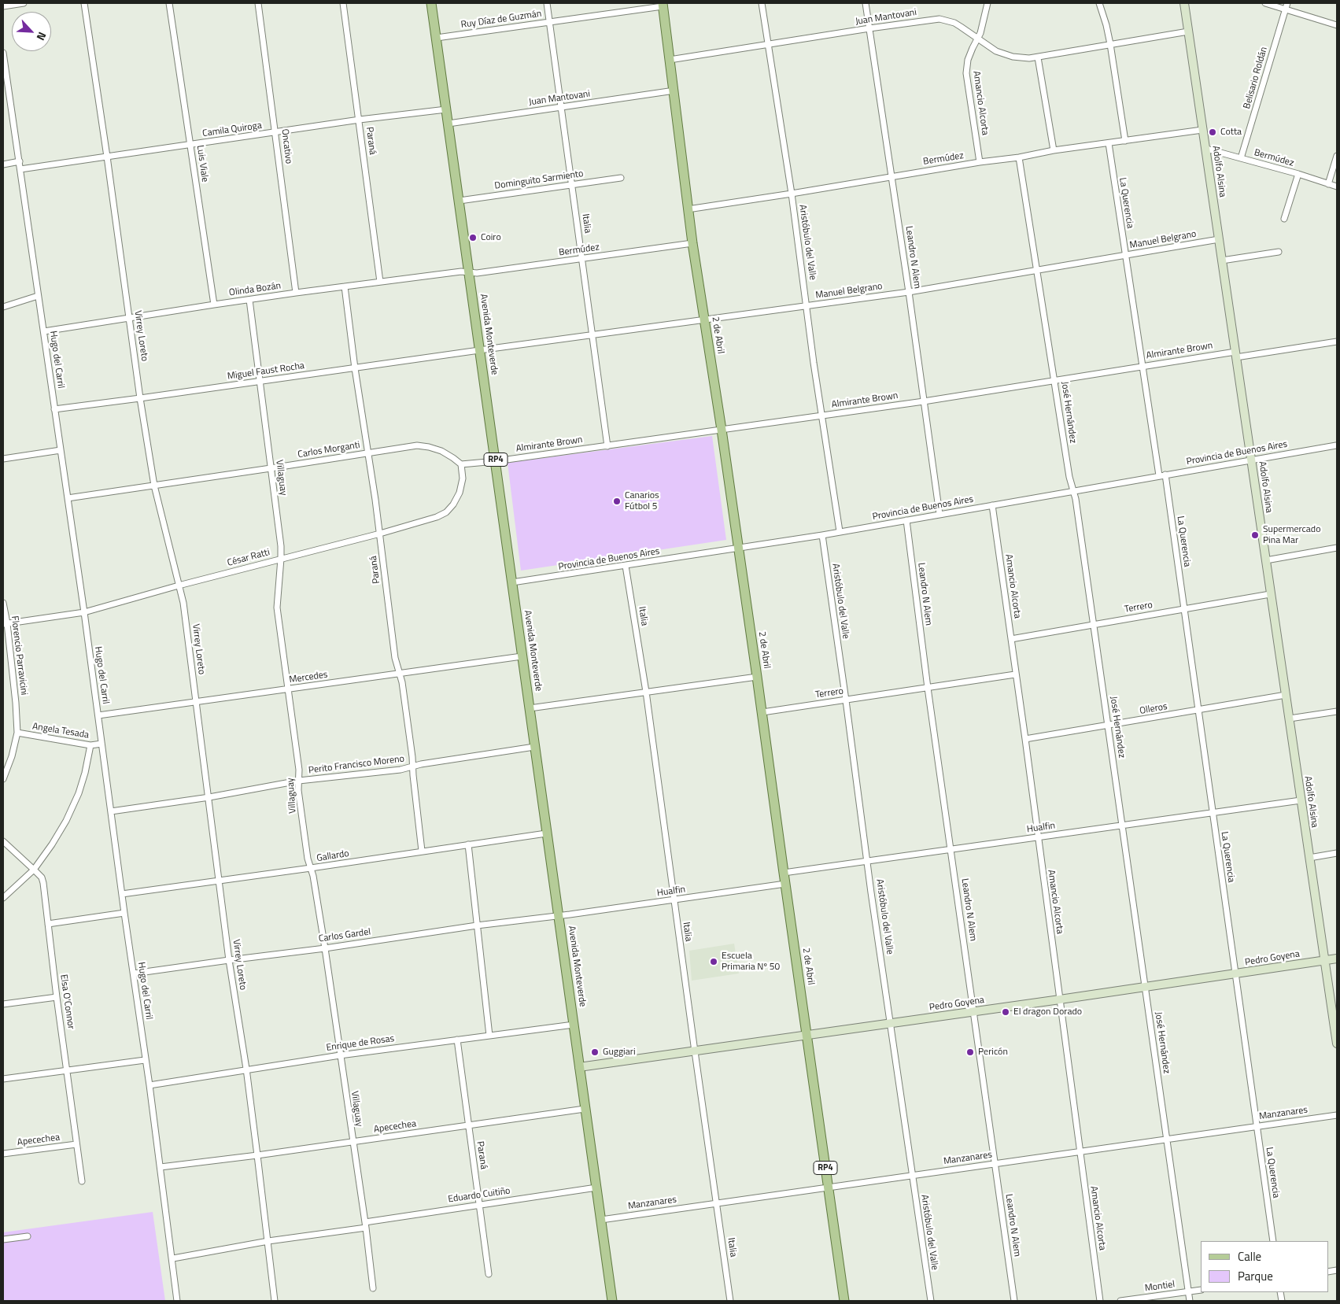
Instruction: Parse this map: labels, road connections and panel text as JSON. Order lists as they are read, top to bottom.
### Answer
{
  "streets": {
    "main road": ["Avenida Monteverde", "2 de Abril", "RP4"],
    "street": [
      "Juan Mantovani",
      "Ruy Díaz de Guzmán",
      "Belisario Roldán",
      "Amancio Alcorta",
      "Camila Quiroga",
      "Paraná",
      "Oncativo",
      "Bermúdez",
      "Luis Viale",
      "Adolfo Alsina",
      "Dominguito Sarmiento",
      "La Querencia",
      "Italia",
      "Manuel Belgrano",
      "Aristóbulo del Valle",
      "Leandro N Alem",
      "Olinda Bozán",
      "Virrey Loreto",
      "Almirante Brown",
      "Hugo del Carril",
      "Miguel Faust Rocha",
      "José Hernández",
      "Carlos Morganti",
      "Provincia de Buenos Aires",
      "Villaguay",
      "César Ratti",
      "Terrero",
      "Florencio Parravicini",
      "Mercedes",
      "Olleros",
      "Angela Tesada",
      "Perito Francisco Moreno",
      "Hualfin",
      "Gallardo",
      "Carlos Gardel",
      "Pedro Goyena",
      "Elsa O'Connor",
      "Enrique de Rosas",
      "Manzanares",
      "Apecechea",
      "Eduardo Cuitiño",
      "Montiel"
    ]
  },
  "crossings": [
    ["Juan Mantovani", "Amancio Alcorta"],
    ["Juan Mantovani", "Adolfo Alsina"],
    ["Juan Mantovani", "Italia"],
    ["Juan Mantovani", "Aristóbulo del Valle"],
    ["Juan Mantovani", "Leandro N Alem"],
    ["Juan Mantovani", "Avenida Monteverde"],
    ["Juan Mantovani", "2 de Abril"],
    ["Ruy Díaz de Guzmán", "Italia"],
    ["Ruy Díaz de Guzmán", "Avenida Monteverde"],
    ["Ruy Díaz de Guzmán", "2 de Abril"],
    ["Belisario Roldán", "Bermúdez"],
    ["Amancio Alcorta", "Bermúdez"],
    ["Amancio Alcorta", "Provincia de Buenos Aires"],
    ["Amancio Alcorta", "Terrero"],
    ["Amancio Alcorta", "Olleros"],
    ["Amancio Alcorta", "Hualfin"],
    ["Amancio Alcorta", "Pedro Goyena"],
    ["Amancio Alcorta", "Manzanares"],
    ["Camila Quiroga", "Paraná"],
    ["Camila Quiroga", "Oncativo"],
    ["Camila Quiroga", "Luis Viale"],
    ["Camila Quiroga", "Avenida Monteverde"],
    ["Camila Quiroga", "Virrey Loreto"],
    ["Camila Quiroga", "Hugo del Carril"],
    ["Paraná", "Olinda Bozán"],
    ["Paraná", "Miguel Faust Rocha"],
    ["Paraná", "Carlos Morganti"],
    ["Paraná", "César Ratti"],
    ["Paraná", "Mercedes"],
    ["Paraná", "Perito Francisco Moreno"],
    ["Paraná", "Gallardo"],
    ["Paraná", "Enrique de Rosas"],
    ["Paraná", "Apecechea"],
    ["Paraná", "Eduardo Cuitiño"],
    ["Oncativo", "Olinda Bozán"],
    ["Bermúdez", "Adolfo Alsina"],
    ["Bermúdez", "La Querencia"],
    ["Bermúdez", "Italia"],
    ["Bermúdez", "Aristóbulo del Valle"],
    ["Bermúdez", "Leandro N Alem"],
    ["Bermúdez", "Olinda Bozán"],
    ["Bermúdez", "Avenida Monteverde"],
    ["Bermúdez", "2 de Abril"],
    ["Bermúdez", "José Hernández"],
    ["Luis Viale", "Olinda Bozán"],
    ["Adolfo Alsina", "Manuel Belgrano"],
    ["Adolfo Alsina", "Almirante Brown"],
    ["Adolfo Alsina", "Provincia de Buenos Aires"],
    ["Adolfo Alsina", "Terrero"],
    ["Adolfo Alsina", "Olleros"],
    ["Adolfo Alsina", "Hualfin"],
    ["Adolfo Alsina", "Pedro Goyena"],
    ["Dominguito Sarmiento", "Italia"],
    ["Dominguito Sarmiento", "Avenida Monteverde"],
    ["La Querencia", "Manuel Belgrano"],
    ["La Querencia", "Almirante Brown"],
    ["La Querencia", "Provincia de Buenos Aires"],
    ["La Querencia", "Terrero"],
    ["La Querencia", "Olleros"],
    ["La Querencia", "Hualfin"],
    ["La Querencia", "Pedro Goyena"],
    ["La Querencia", "Manzanares"],
    ["Italia", "Manuel Belgrano"],
    ["Italia", "Almirante Brown"],
    ["Italia", "Provincia de Buenos Aires"],
    ["Italia", "Hualfin"],
    ["Italia", "Pedro Goyena"],
    ["Italia", "Manzanares"],
    ["Manuel Belgrano", "Aristóbulo del Valle"],
    ["Manuel Belgrano", "Leandro N Alem"],
    ["Manuel Belgrano", "Avenida Monteverde"],
    ["Manuel Belgrano", "2 de Abril"],
    ["Manuel Belgrano", "Miguel Faust Rocha"],
    ["Manuel Belgrano", "José Hernández"],
    ["Aristóbulo del Valle", "Almirante Brown"],
    ["Aristóbulo del Valle", "Provincia de Buenos Aires"],
    ["Aristóbulo del Valle", "Terrero"],
    ["Aristóbulo del Valle", "Hualfin"],
    ["Aristóbulo del Valle", "Pedro Goyena"],
    ["Aristóbulo del Valle", "Manzanares"],
    ["Leandro N Alem", "Almirante Brown"],
    ["Leandro N Alem", "Provincia de Buenos Aires"],
    ["Leandro N Alem", "Terrero"],
    ["Leandro N Alem", "Hualfin"],
    ["Leandro N Alem", "Pedro Goyena"],
    ["Leandro N Alem", "Manzanares"],
    ["Olinda Bozán", "Avenida Monteverde"],
    ["Olinda Bozán", "Virrey Loreto"],
    ["Olinda Bozán", "Hugo del Carril"],
    ["Olinda Bozán", "Villaguay"],
    ["Avenida Monteverde", "Almirante Brown"],
    ["Avenida Monteverde", "Miguel Faust Rocha"],
    ["Avenida Monteverde", "Provincia de Buenos Aires"],
    ["Avenida Monteverde", "Mercedes"],
    ["Avenida Monteverde", "Perito Francisco Moreno"],
    ["Avenida Monteverde", "Hualfin"],
    ["Avenida Monteverde", "Gallardo"],
    ["Avenida Monteverde", "Carlos Gardel"],
    ["Avenida Monteverde", "Pedro Goyena"],
    ["Avenida Monteverde", "Enrique de Rosas"],
    ["Avenida Monteverde", "Manzanares"],
    ["Avenida Monteverde", "Apecechea"],
    ["Avenida Monteverde", "Eduardo Cuitiño"],
    ["2 de Abril", "Almirante Brown"],
    ["2 de Abril", "Provincia de Buenos Aires"],
    ["2 de Abril", "Terrero"],
    ["2 de Abril", "Hualfin"],
    ["2 de Abril", "Pedro Goyena"],
    ["2 de Abril", "Manzanares"],
    ["Virrey Loreto", "Miguel Faust Rocha"],
    ["Virrey Loreto", "Carlos Morganti"],
    ["Virrey Loreto", "César Ratti"],
    ["Virrey Loreto", "Mercedes"],
    ["Virrey Loreto", "Perito Francisco Moreno"],
    ["Virrey Loreto", "Gallardo"],
    ["Virrey Loreto", "Carlos Gardel"],
    ["Virrey Loreto", "Enrique de Rosas"],
    ["Virrey Loreto", "Apecechea"],
    ["Virrey Loreto", "Eduardo Cuitiño"],
    ["Almirante Brown", "José Hernández"],
    ["Hugo del Carril", "Miguel Faust Rocha"],
    ["Hugo del Carril", "Carlos Morganti"],
    ["Hugo del Carril", "César Ratti"],
    ["Hugo del Carril", "Mercedes"],
    ["Hugo del Carril", "Angela Tesada"],
    ["Hugo del Carril", "Perito Francisco Moreno"],
    ["Hugo del Carril", "Gallardo"],
    ["Hugo del Carril", "Carlos Gardel"],
    ["Hugo del Carril", "Enrique de Rosas"],
    ["Hugo del Carril", "Apecechea"],
    ["Hugo del Carril", "Eduardo Cuitiño"],
    ["Miguel Faust Rocha", "Villaguay"],
    ["José Hernández", "Provincia de Buenos Aires"],
    ["José Hernández", "Terrero"],
    ["José Hernández", "Olleros"],
    ["José Hernández", "Hualfin"],
    ["José Hernández", "Pedro Goyena"],
    ["José Hernández", "Manzanares"],
    ["José Hernández", "Montiel"],
    ["Carlos Morganti", "Villaguay"],
    ["Carlos Morganti", "César Ratti"],
    ["Villaguay", "César Ratti"],
    ["Villaguay", "Mercedes"],
    ["Villaguay", "Perito Francisco Moreno"],
    ["Villaguay", "Gallardo"],
    ["Villaguay", "Carlos Gardel"],
    ["Villaguay", "Enrique de Rosas"],
    ["Villaguay", "Apecechea"],
    ["Villaguay", "Eduardo Cuitiño"],
    ["César Ratti", "Florencio Parravicini"],
    ["Florencio Parravicini", "Angela Tesada"],
    ["Hualfin", "Carlos Gardel"],
    ["Elsa O'Connor", "Apecechea"]
  ],
  "places": [
    "Cotta",
    "Coiro",
    "Canarios Fútbol 5",
    "Supermercado Pina Mar",
    "Escuela Primaria Nº 50",
    "El dragon Dorado",
    "Guggiari",
    "Pericón"
  ],
  "legend": ["Calle", "Parque"],
  "north": "bottom right"
}
